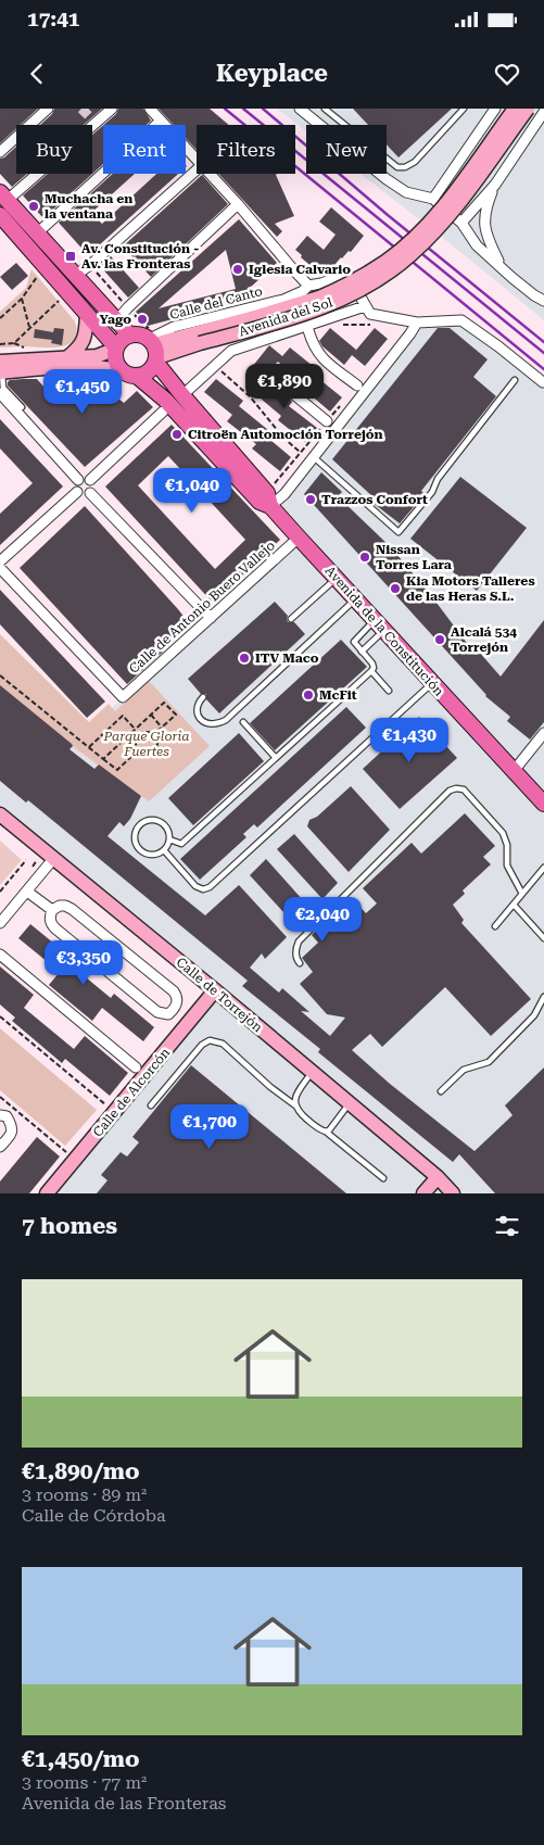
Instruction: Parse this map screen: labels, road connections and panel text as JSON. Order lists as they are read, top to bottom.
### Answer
{
  "streets": {
    "main road": [
      "Avenida del Sol",
      "Avenida de la Constitución",
      "Calle de Torrejón",
      "Calle de Alcorcón"
    ],
    "street": ["Calle del Canto", "Calle de Antonio Buero Vallejo"]
  },
  "crossings": [
    ["Calle del Canto", "Avenida del Sol"],
    ["Calle del Canto", "Avenida de la Constitución"],
    ["Avenida del Sol", "Avenida de la Constitución"],
    ["Calle de Antonio Buero Vallejo", "Avenida de la Constitución"],
    ["Calle de Torrejón", "Calle de Alcorcón"]
  ],
  "parks": ["Parque Gloria Fuertes"],
  "places": {
    "other": [
      "Muchacha en la ventana",
      "Iglesia Calvario",
      "Yago",
      "Citroën Automoción Torrejón",
      "Trazzos Confort",
      "Nissan Torres Lara",
      "Kia Motors Talleres de las Heras S.L.",
      "Alcalá 534 Torrejón",
      "ITV Maco",
      "McFit"
    ],
    "transit": ["Av. Constitución - Av. las Fronteras"]
  },
  "page": {
    "status": "17:41",
    "header": "Keyplace",
    "chip": [
      "Buy",
      "Rent",
      "Filters",
      "New"
    ],
    "price": [
      "€1,890",
      "€1,450",
      "€1,040",
      "€1,430",
      "€2,040",
      "€3,350",
      "€1,700"
    ],
    "heading": "7 homes",
    "list": [
      {
        "name": "€1,890/mo",
        "note": "3 rooms · 89 m² · Calle de Córdoba"
      },
      {
        "name": "€1,450/mo",
        "note": "3 rooms · 77 m² · Avenida de las Fronteras"
      }
    ]
  }
}
